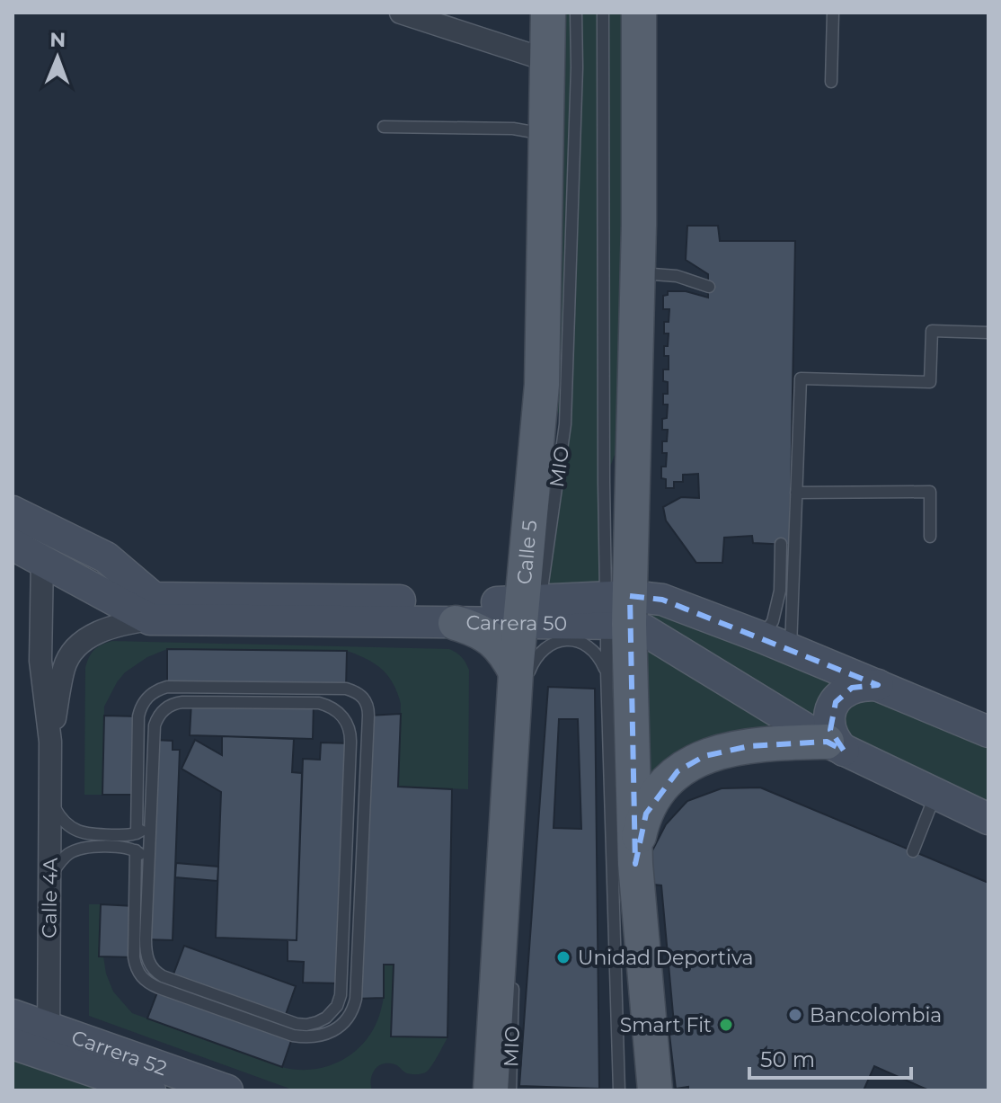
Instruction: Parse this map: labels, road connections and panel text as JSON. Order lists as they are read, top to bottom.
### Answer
{
  "streets": {
    "main road": ["Calle 5", "Carrera 50", "Carrera 52"],
    "street": ["Calle 4A"],
    "lane": ["MIO"]
  },
  "crossings": [
    ["MIO", "Calle 5"],
    ["MIO", "Carrera 50"],
    ["Calle 5", "Carrera 50"],
    ["Carrera 50", "Calle 4A"],
    ["Calle 4A", "Carrera 52"]
  ],
  "places": ["Unidad Deportiva", "Bancolombia", "Smart Fit"],
  "scale_bar": "50 m",
  "north": "top"
}
